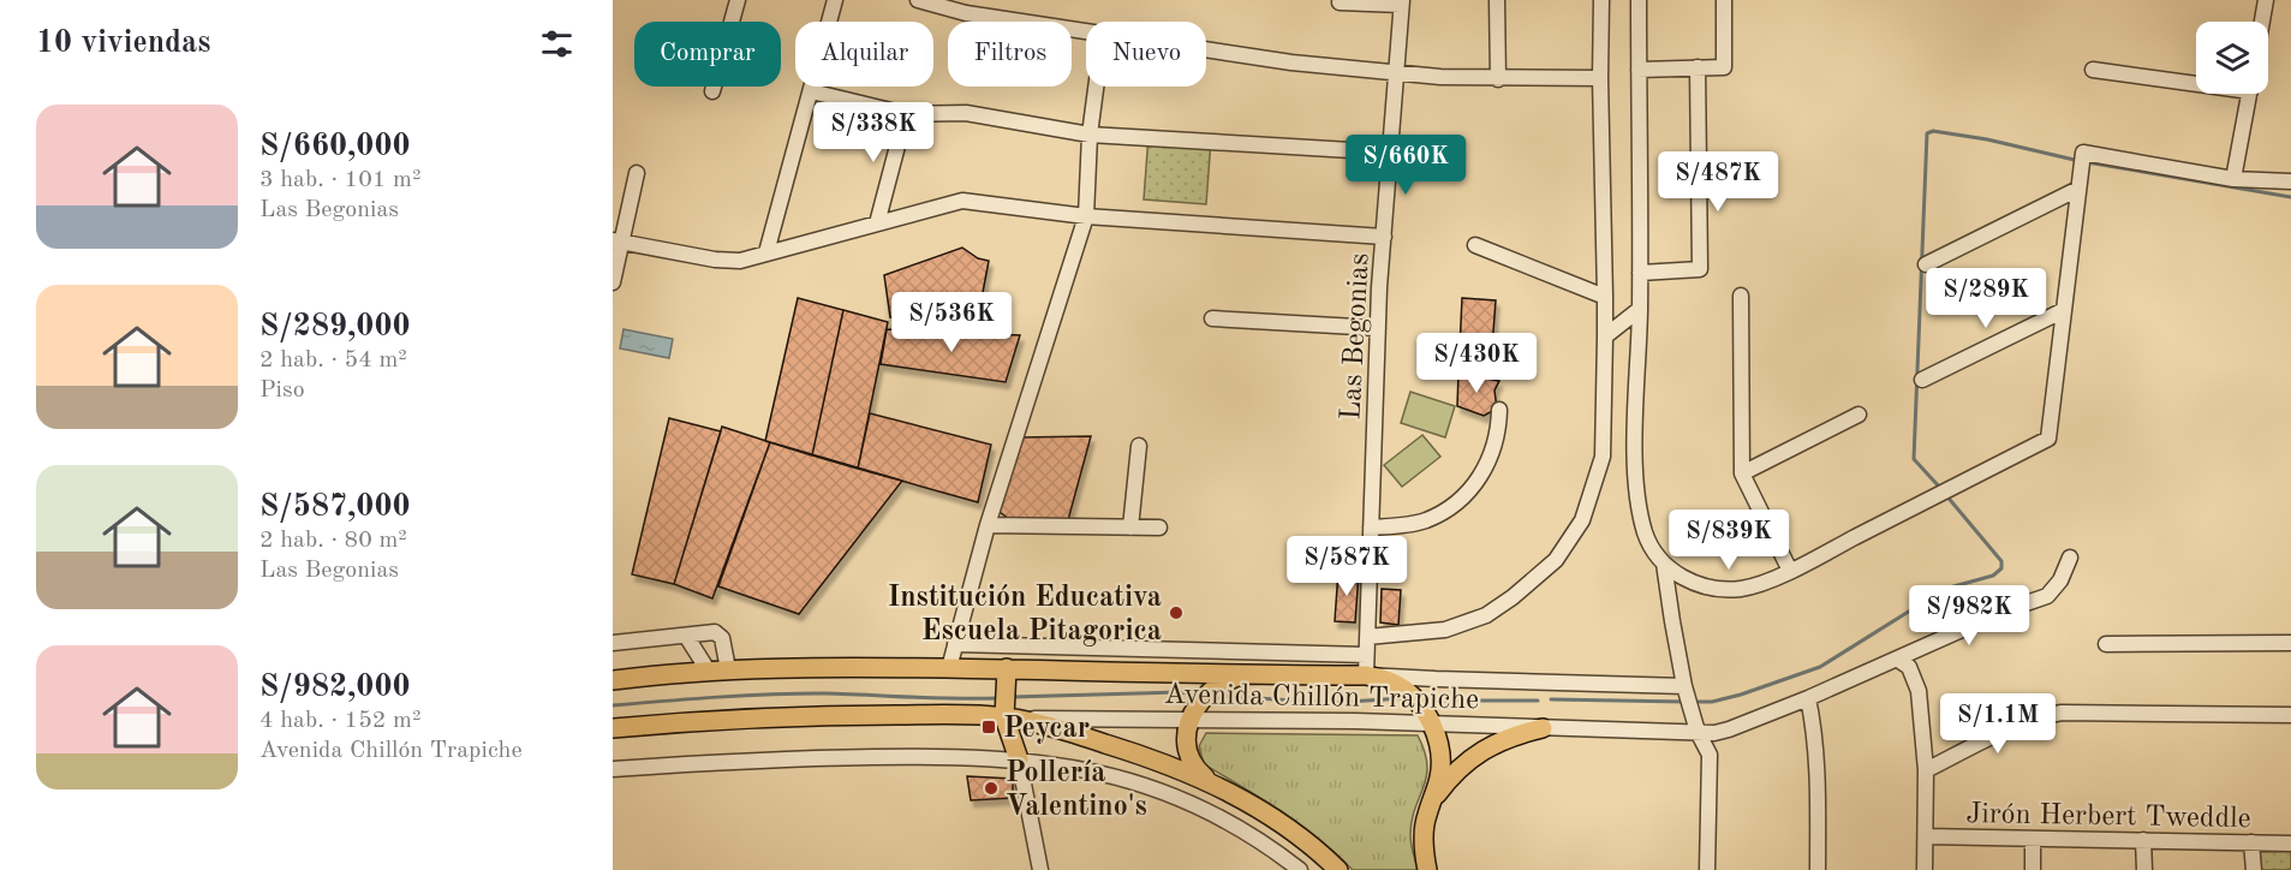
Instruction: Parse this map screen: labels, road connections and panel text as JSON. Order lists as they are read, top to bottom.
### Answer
{
  "streets": {
    "main road": ["Avenida Chillón Trapiche"],
    "street": ["Las Begonias", "Jirón Herbert Tweddle"]
  },
  "crossings": [
    ["Las Begonias", "Avenida Chillón Trapiche"]
  ],
  "places": {
    "other": ["Institución Educativa Escuela Pitagorica", "Pollería Valentino's"],
    "transit": ["Peycar"]
  },
  "page": {
    "heading": "10 viviendas",
    "chip": [
      "Comprar",
      "Alquilar",
      "Filtros",
      "Nuevo"
    ],
    "list": [
      {
        "name": "S/660,000",
        "note": "3 hab. · 101 m² · Las Begonias"
      },
      {
        "name": "S/289,000",
        "note": "2 hab. · 54 m² · Piso"
      },
      {
        "name": "S/587,000",
        "note": "2 hab. · 80 m² · Las Begonias"
      },
      {
        "name": "S/982,000",
        "note": "4 hab. · 152 m² · Avenida Chillón Trapiche"
      }
    ],
    "price": [
      "S/338K",
      "S/660K",
      "S/487K",
      "S/289K",
      "S/536K",
      "S/430K",
      "S/839K",
      "S/587K",
      "S/982K",
      "S/1.1M"
    ]
  }
}
